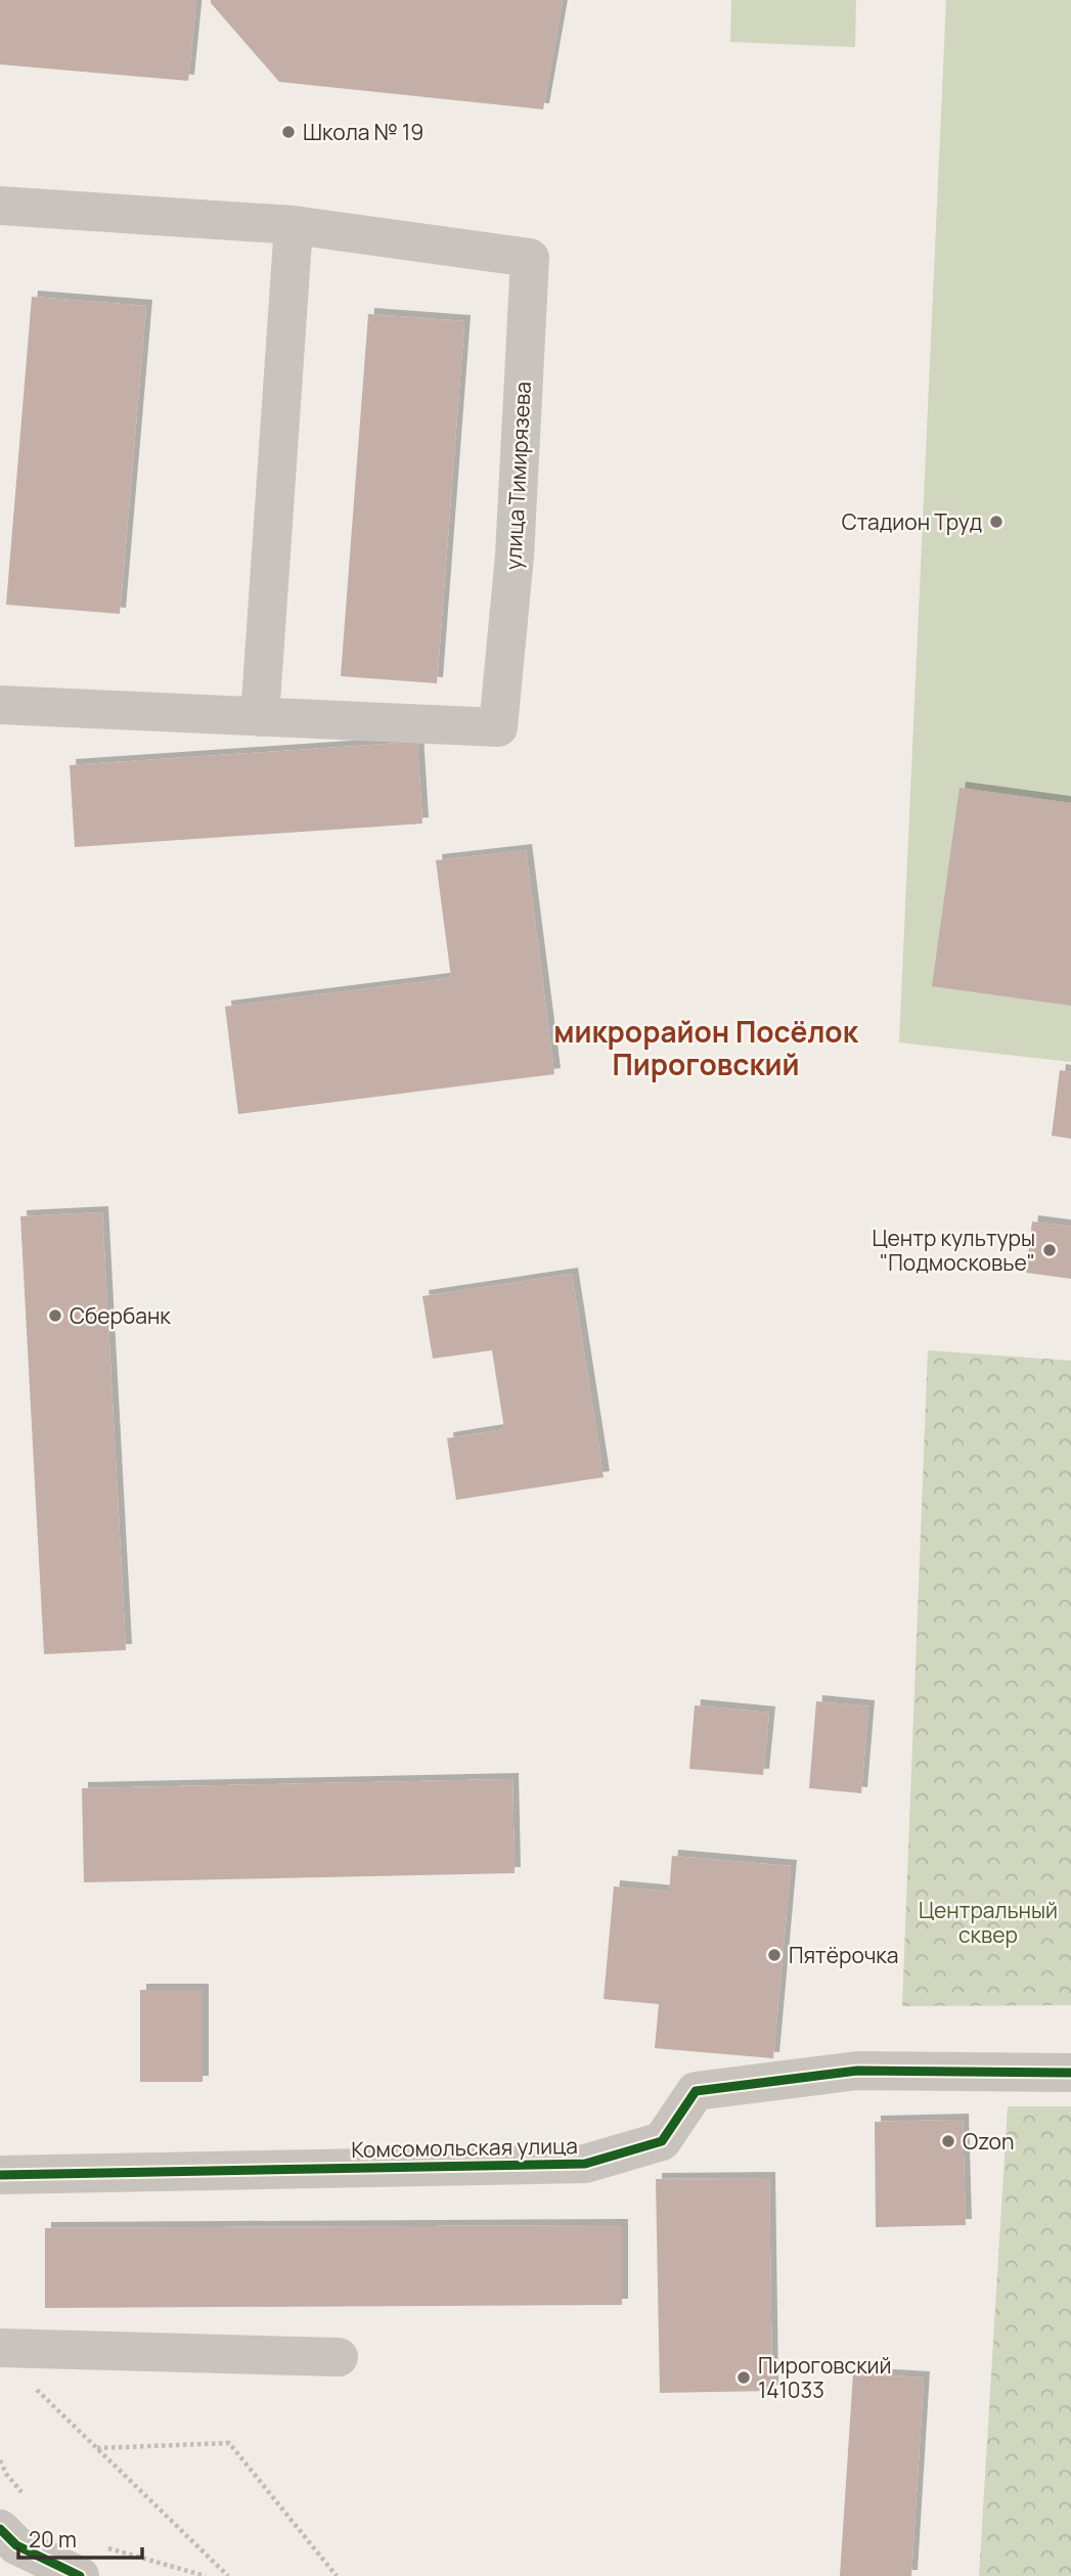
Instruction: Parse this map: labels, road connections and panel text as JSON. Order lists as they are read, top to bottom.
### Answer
{
  "streets": {
    "street": ["улица Тимирязева", "Комсомольская улица"]
  },
  "districts": ["микрорайон Посёлок Пироговский"],
  "parks": ["Центральный сквер"],
  "places": [
    "Школа № 19",
    "Стадион Труд",
    "Центр культуры \"Подмосковье\"",
    "Сбербанк",
    "Пятёрочка",
    "Ozon",
    "Пироговский 141033"
  ],
  "scale_bar": "20 m"
}
